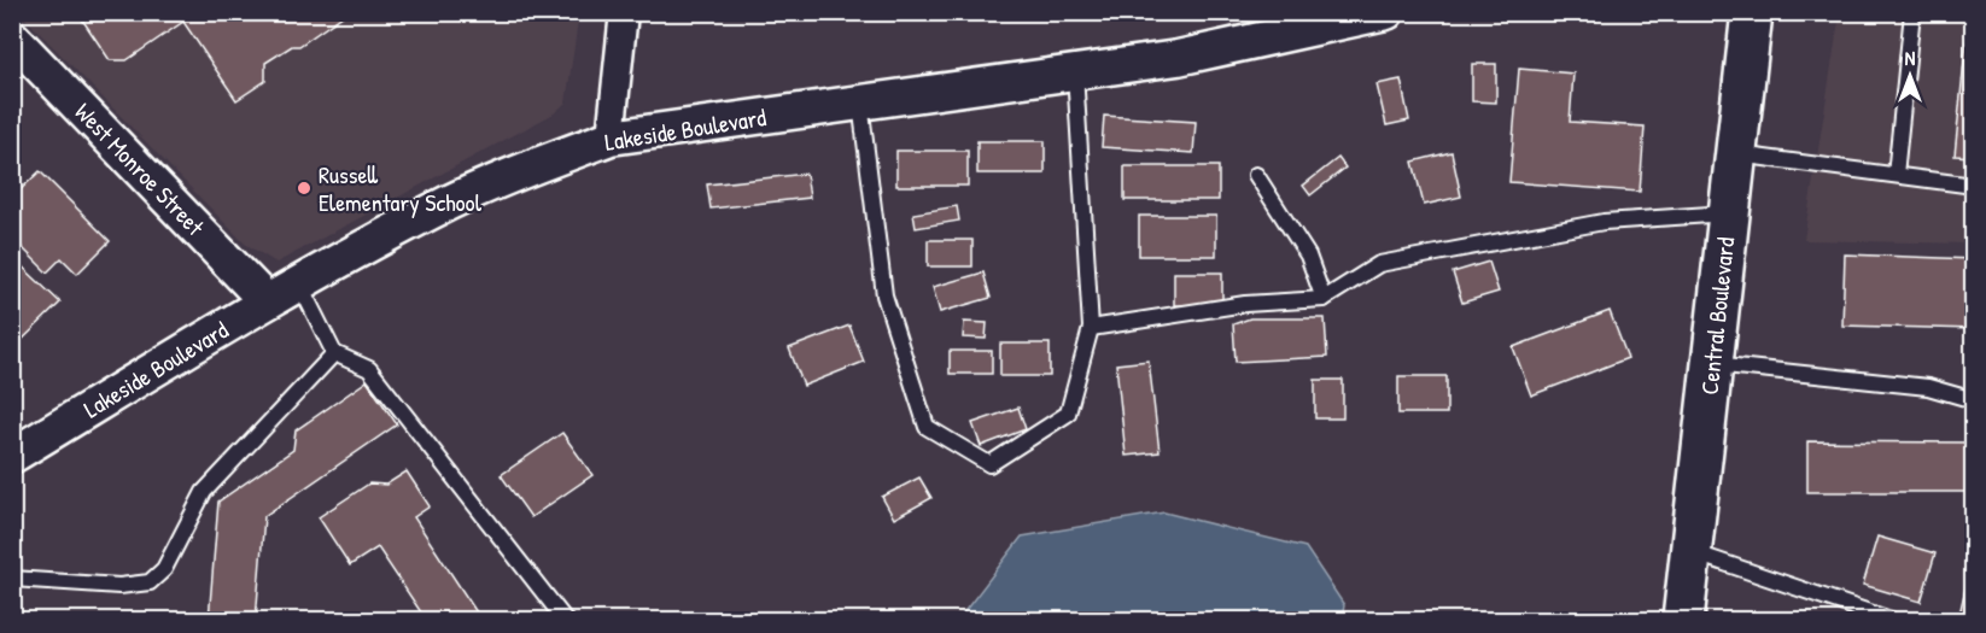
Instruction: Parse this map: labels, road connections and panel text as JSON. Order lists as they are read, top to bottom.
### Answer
{
  "streets": {
    "main road": ["Central Boulevard"],
    "street": ["Lakeside Boulevard", "West Monroe Street"]
  },
  "crossings": [
    ["Lakeside Boulevard", "West Monroe Street"]
  ],
  "places": ["Russell Elementary School"],
  "north": "top"
}
